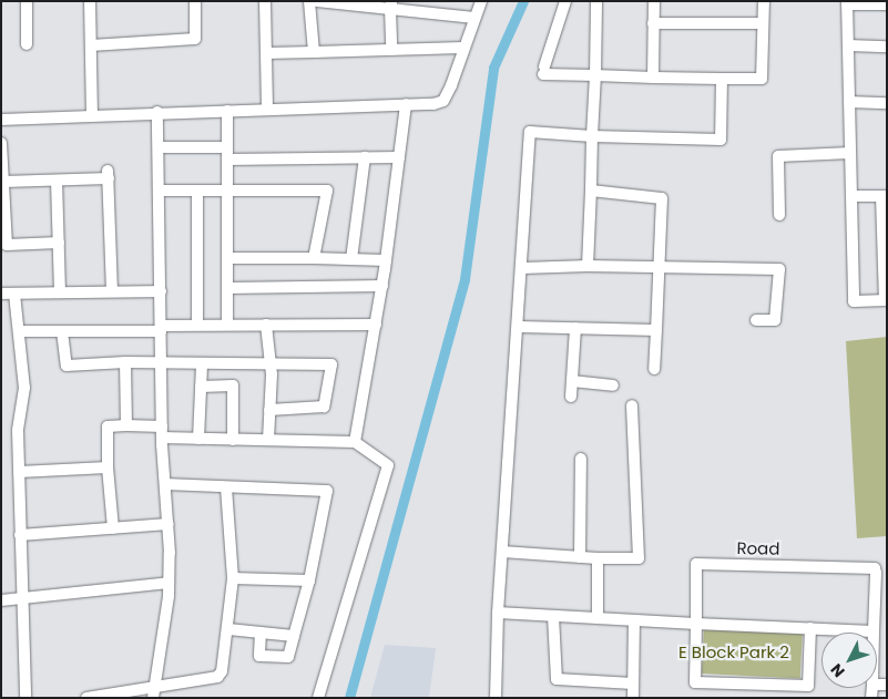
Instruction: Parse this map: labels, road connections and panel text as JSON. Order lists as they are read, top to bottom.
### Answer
{
  "streets": {
    "street": ["Road"]
  },
  "parks": ["E Block Park 2"],
  "north": "bottom left"
}
